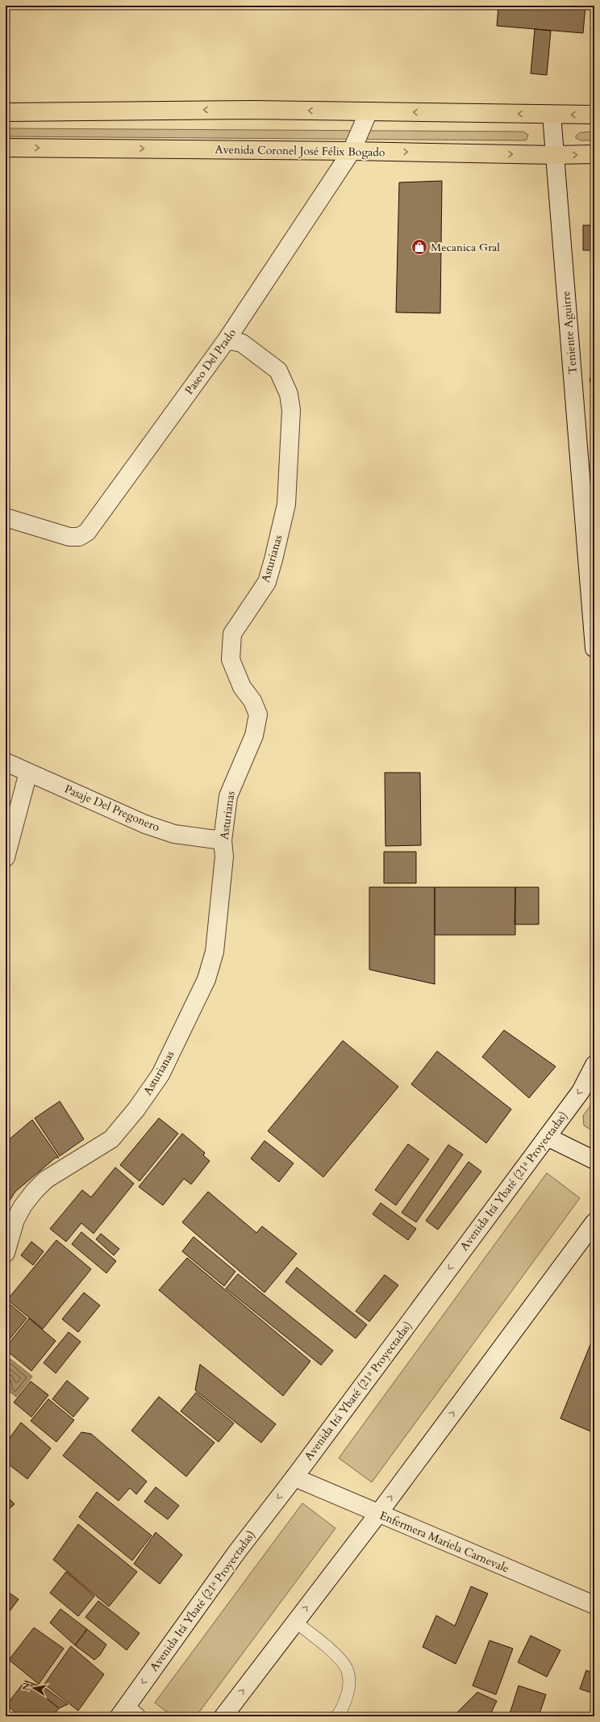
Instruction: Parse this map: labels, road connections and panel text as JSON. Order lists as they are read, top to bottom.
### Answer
{
  "streets": {
    "main road": ["Avenida Coronel José Félix Bogado"],
    "street": [
      "Teniente Aguirre",
      "Paseo Del Prado",
      "Asturianas",
      "Pasaje Del Pregonero",
      "Avenida Itá Ybaté (21ª Proyectadas)",
      "Enfermera Mariela Carnevale"
    ]
  },
  "crossings": [
    ["Avenida Coronel José Félix Bogado", "Teniente Aguirre"],
    ["Avenida Coronel José Félix Bogado", "Paseo Del Prado"],
    ["Paseo Del Prado", "Asturianas"],
    ["Asturianas", "Pasaje Del Pregonero"],
    ["Avenida Itá Ybaté (21ª Proyectadas)", "Enfermera Mariela Carnevale"]
  ],
  "places": {
    "shop": ["Mecanica Gral"]
  },
  "north": "left"
}
